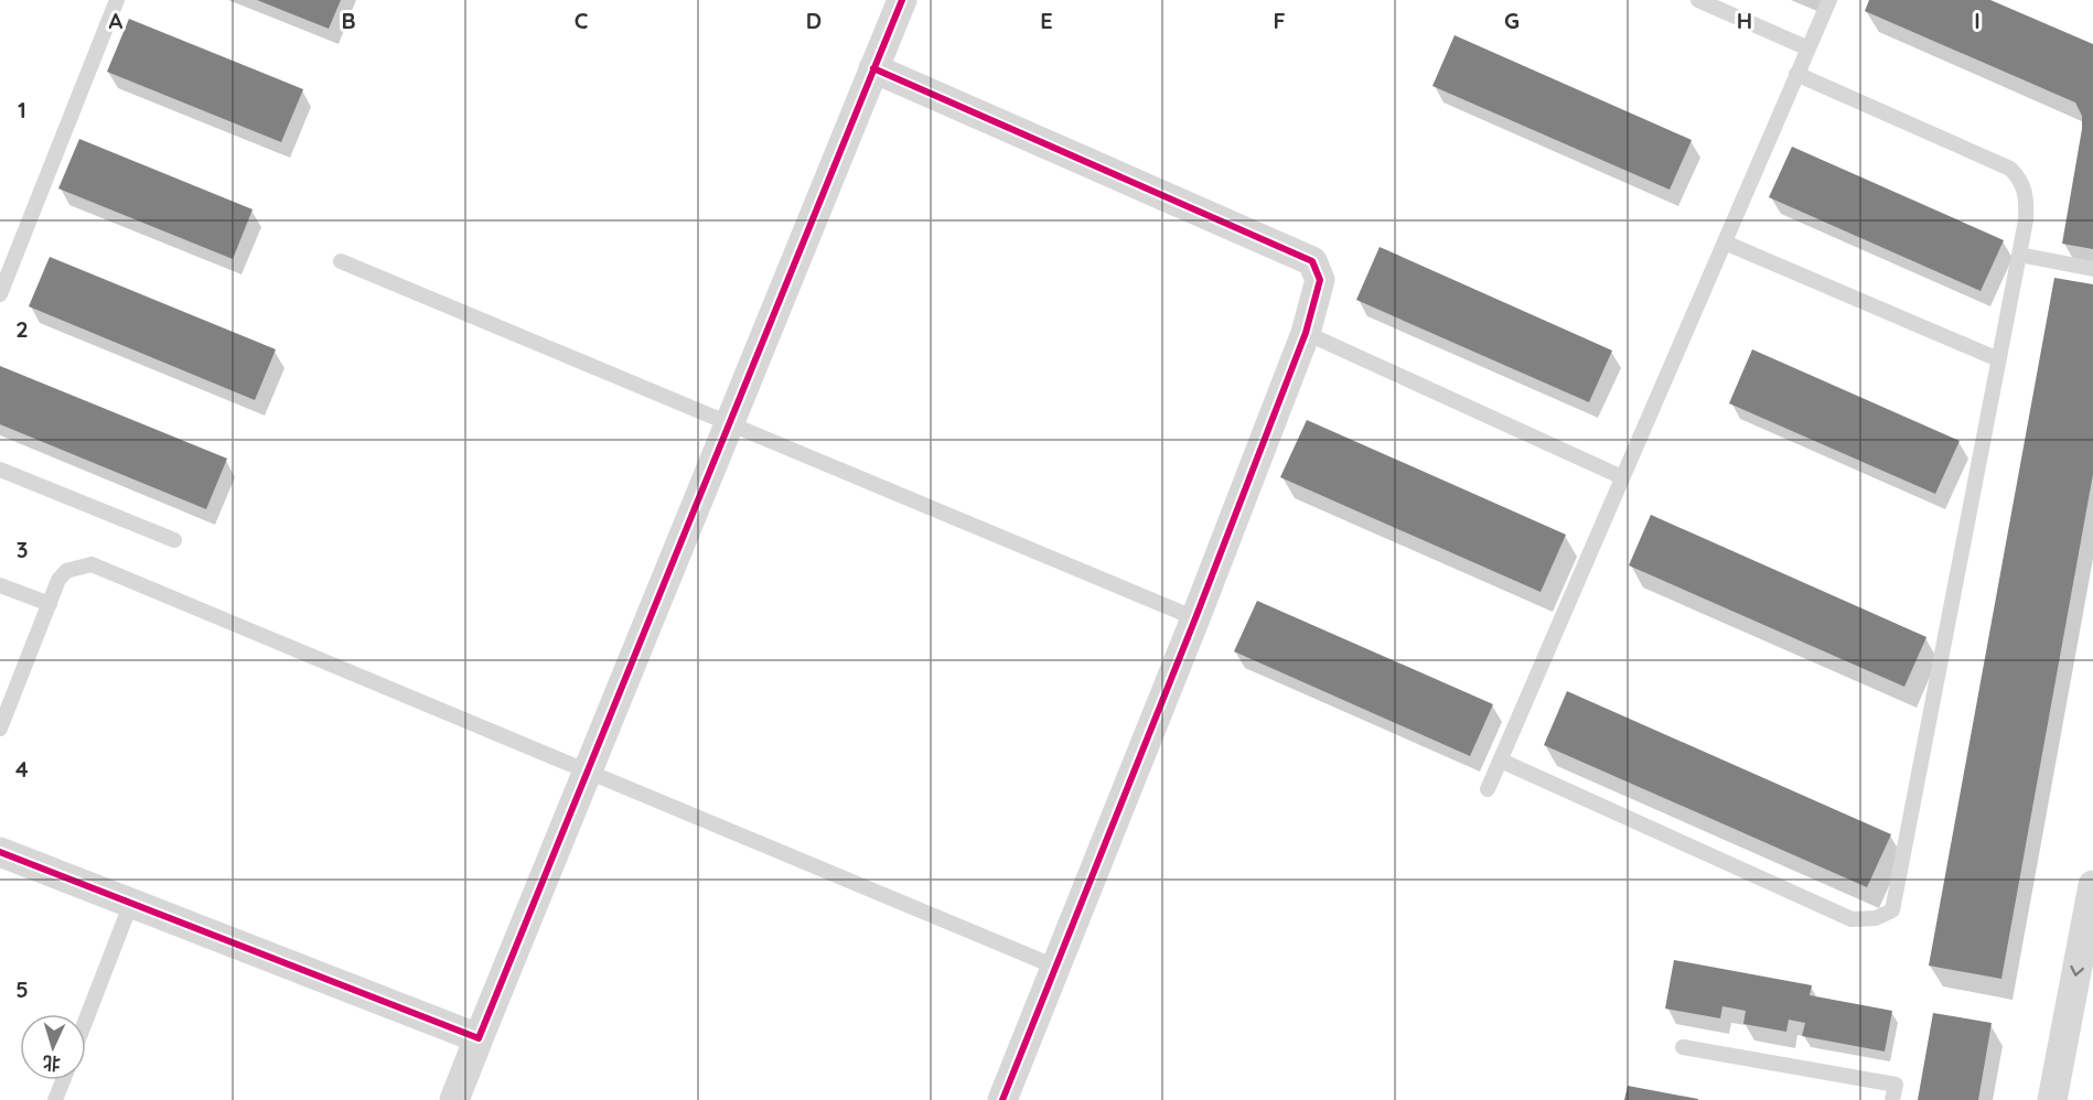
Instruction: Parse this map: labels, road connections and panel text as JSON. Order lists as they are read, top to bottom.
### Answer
{
  "north": "bottom",
  "grid": {
    "columns": [
      "A",
      "B",
      "C",
      "D",
      "E",
      "F",
      "G",
      "H",
      "I"
    ],
    "rows": [
      "1",
      "2",
      "3",
      "4",
      "5"
    ]
  }
}
